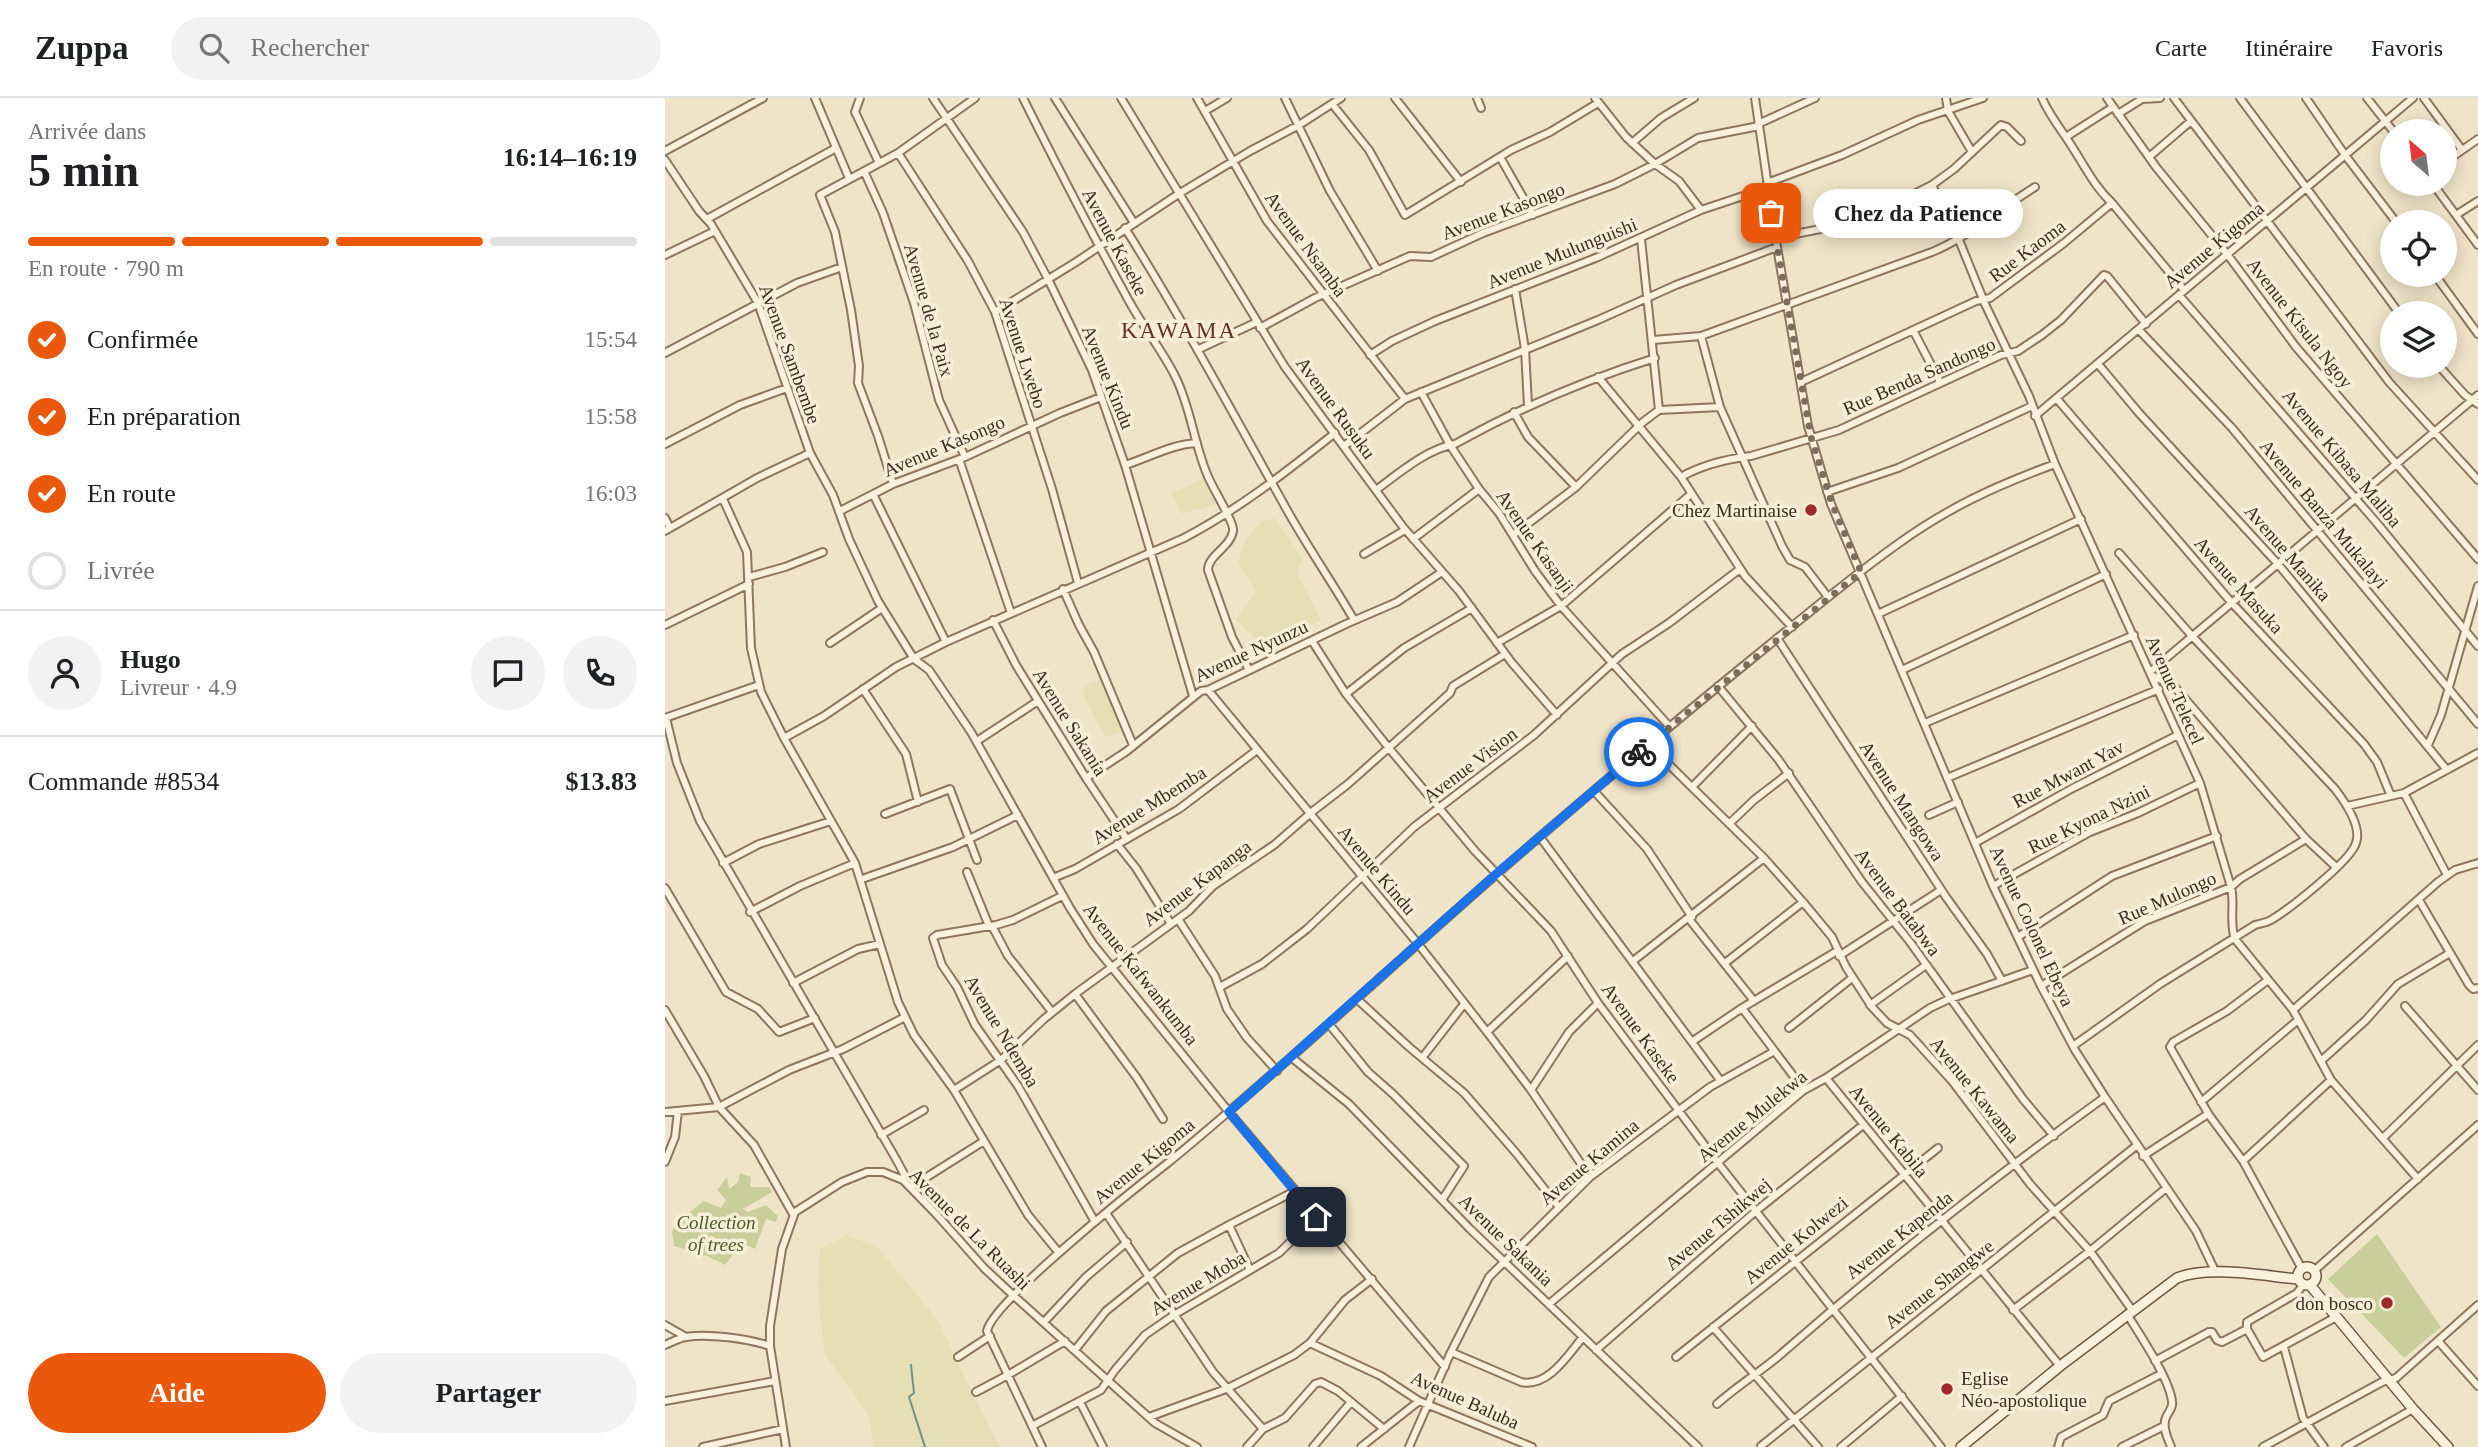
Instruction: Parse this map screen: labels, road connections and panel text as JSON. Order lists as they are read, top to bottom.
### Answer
{
  "streets": {
    "street": [
      "Avenue Kasongo",
      "Avenue Kaseke",
      "Avenue Nsamba",
      "Avenue Kigoma",
      "Rue Kaoma",
      "Avenue Mulunguishi",
      "Avenue de la Paix",
      "Avenue Kisula Ngoy",
      "Avenue Lwebo",
      "Avenue Sambembe",
      "Rue Benda Sandongo",
      "Avenue Kindu",
      "Avenue Rusuku",
      "Avenue Kibasa Maliba",
      "Avenue Banza Mukalayi",
      "Avenue Kasanji",
      "Avenue Manika",
      "Avenue Masuka",
      "Avenue Nyunzu",
      "Avenue Telecel",
      "Avenue Sakania",
      "Avenue Vision",
      "Rue Mwant Yav",
      "Avenue Mangowa",
      "Avenue Mbemba",
      "Rue Kyona Nzini",
      "Avenue Kapanga",
      "Rue Mulongo",
      "Avenue Batabwa",
      "Avenue Colonel Ebeya",
      "Avenue Kafwankumba",
      "Avenue Ndemba",
      "Avenue Kawama",
      "Avenue Mulekwa",
      "Avenue Kabila",
      "Avenue Kamina",
      "Avenue Tshikwej",
      "Avenue de La Ruashi",
      "Avenue Kapenda",
      "Avenue Kolwezi",
      "Avenue Moba",
      "Avenue Shangwe",
      "Avenue Baluba"
    ]
  },
  "crossings": [
    ["Avenue Kasongo", "Avenue Nsamba"],
    ["Avenue Kasongo", "Avenue de la Paix"],
    ["Avenue Kasongo", "Avenue Lwebo"],
    ["Avenue Kasongo", "Avenue Kindu"],
    ["Avenue Kasongo", "Avenue Rusuku"],
    ["Avenue Kasongo", "Avenue Colonel Ebeya"],
    ["Avenue Kasongo", "Avenue Kafwankumba"],
    ["Avenue Kaseke", "Avenue Kigoma"],
    ["Avenue Kaseke", "Avenue Nyunzu"],
    ["Avenue Kaseke", "Avenue Vision"],
    ["Avenue Kaseke", "Avenue Kapanga"],
    ["Avenue Kaseke", "Avenue Mulekwa"],
    ["Avenue Kaseke", "Avenue Kamina"],
    ["Avenue Kaseke", "Avenue Tshikwej"],
    ["Avenue Kaseke", "Avenue Kapenda"],
    ["Avenue Kaseke", "Avenue Kolwezi"],
    ["Avenue Kaseke", "Avenue Shangwe"],
    ["Avenue Nsamba", "Avenue Mulunguishi"],
    ["Avenue Kigoma", "Avenue Kisula Ngoy"],
    ["Avenue Kigoma", "Rue Benda Sandongo"],
    ["Avenue Kigoma", "Avenue Kindu"],
    ["Avenue Kigoma", "Avenue Kibasa Maliba"],
    ["Avenue Kigoma", "Avenue Banza Mukalayi"],
    ["Avenue Kigoma", "Avenue Kasanji"],
    ["Avenue Kigoma", "Avenue Manika"],
    ["Avenue Kigoma", "Avenue Masuka"],
    ["Avenue Kigoma", "Avenue Telecel"],
    ["Avenue Kigoma", "Avenue Sakania"],
    ["Avenue Kigoma", "Avenue Mangowa"],
    ["Avenue Kigoma", "Avenue Batabwa"],
    ["Avenue Kigoma", "Avenue Colonel Ebeya"],
    ["Avenue Kigoma", "Avenue Kafwankumba"],
    ["Avenue Kigoma", "Avenue Ndemba"],
    ["Avenue Kigoma", "Avenue Kawama"],
    ["Avenue Kigoma", "Avenue de La Ruashi"],
    ["Rue Kaoma", "Avenue Kibasa Maliba"],
    ["Rue Kaoma", "Avenue Telecel"],
    ["Rue Kaoma", "Avenue Colonel Ebeya"],
    ["Avenue Mulunguishi", "Avenue Colonel Ebeya"],
    ["Avenue Sambembe", "Avenue Kafwankumba"],
    ["Rue Benda Sandongo", "Avenue Telecel"],
    ["Rue Benda Sandongo", "Avenue Colonel Ebeya"],
    ["Avenue Kindu", "Avenue Nyunzu"],
    ["Avenue Kindu", "Avenue Vision"],
    ["Avenue Kindu", "Avenue Mbemba"],
    ["Avenue Kindu", "Avenue Kapanga"],
    ["Avenue Kindu", "Avenue Kamina"],
    ["Avenue Rusuku", "Avenue Nyunzu"],
    ["Avenue Rusuku", "Avenue Vision"],
    ["Avenue Rusuku", "Avenue Kapanga"],
    ["Avenue Kasanji", "Avenue Vision"],
    ["Avenue Nyunzu", "Avenue Sakania"],
    ["Avenue Telecel", "Rue Mwant Yav"],
    ["Avenue Telecel", "Rue Kyona Nzini"],
    ["Avenue Telecel", "Rue Mulongo"],
    ["Avenue Sakania", "Avenue Mbemba"],
    ["Avenue Sakania", "Avenue Mulekwa"],
    ["Avenue Sakania", "Avenue Kamina"],
    ["Avenue Sakania", "Avenue Tshikwej"],
    ["Rue Mwant Yav", "Avenue Colonel Ebeya"],
    ["Avenue Mangowa", "Avenue Mulekwa"],
    ["Avenue Mbemba", "Avenue Kafwankumba"],
    ["Rue Kyona Nzini", "Avenue Colonel Ebeya"],
    ["Avenue Kapanga", "Avenue Kafwankumba"],
    ["Avenue Kapanga", "Avenue Ndemba"],
    ["Rue Mulongo", "Avenue Colonel Ebeya"],
    ["Avenue Batabwa", "Avenue Mulekwa"],
    ["Avenue Batabwa", "Avenue Kapenda"],
    ["Avenue Colonel Ebeya", "Avenue Mulekwa"],
    ["Avenue Colonel Ebeya", "Avenue Kapenda"],
    ["Avenue Colonel Ebeya", "Avenue Shangwe"],
    ["Avenue Kafwankumba", "Avenue Ndemba"],
    ["Avenue Kafwankumba", "Avenue Kamina"],
    ["Avenue Kafwankumba", "Avenue Moba"],
    ["Avenue Kawama", "Avenue Mulekwa"],
    ["Avenue Kawama", "Avenue Kapenda"],
    ["Avenue Kawama", "Avenue Shangwe"],
    ["Avenue Mulekwa", "Avenue Kabila"],
    ["Avenue Kabila", "Avenue Tshikwej"],
    ["Avenue Kabila", "Avenue Kapenda"],
    ["Avenue Kabila", "Avenue Kolwezi"],
    ["Avenue Kabila", "Avenue Shangwe"],
    ["Avenue Kamina", "Avenue Baluba"],
    ["Avenue de La Ruashi", "Avenue Moba"]
  ],
  "districts": ["KAWAMA"],
  "parks": ["Collection of trees"],
  "places": [
    "Chez da Patience",
    "Chez Martinaise",
    "don bosco",
    "Eglise Néo-apostolique"
  ],
  "north": "top left",
  "page": {
    "header": "Zuppa",
    "search": "Rechercher",
    "nav": ["Carte", "Itinéraire", "Favoris"],
    "heading": ["5 min", "Arrivée dans", "16:14–16:19"],
    "panel": [
      "Hugo",
      "Livreur · 4.9",
      "Commande #8534",
      "$13.83"
    ],
    "bubble": "Chez da Patience",
    "bar": "En route · 790 m",
    "list": [
      ["Confirmée", "15:54"],
      ["En préparation", "15:58"],
      ["En route", "16:03"],
      "Livrée"
    ],
    "buttons": ["Aide", "Partager"]
  }
}
